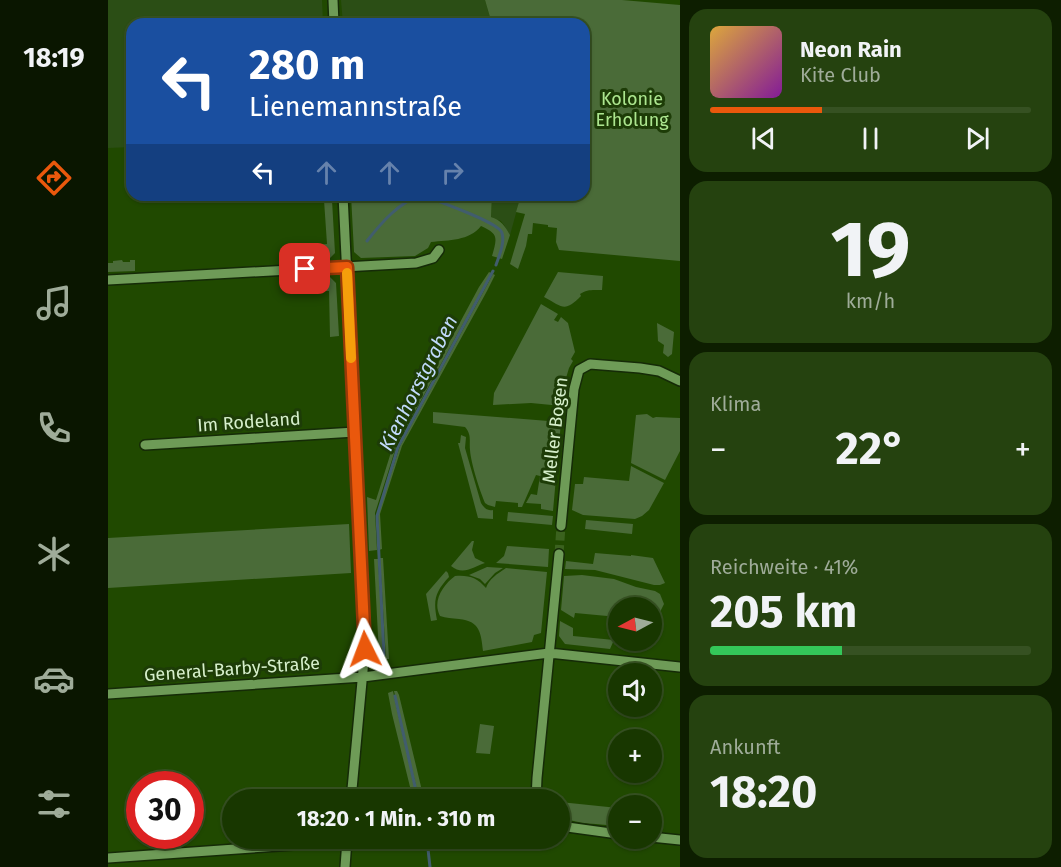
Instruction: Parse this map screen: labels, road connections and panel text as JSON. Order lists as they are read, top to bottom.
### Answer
{
  "streets": {
    "street": ["Im Rodeland", "Meller Bogen", "General-Barby-Straße"]
  },
  "water": ["Kienhorstgraben"],
  "parks": ["Kolonie Erholung"],
  "north": "left",
  "page": {
    "tabs": "18:19",
    "turn": ["280 m", "Lienemannstraße"],
    "song": ["Neon Rain", "Kite Club"],
    "tile": [
      ["19", "km/h"],
      "Klima",
      ["Reichweite · 41%", "205 km"],
      ["Ankunft", "18:20"]
    ],
    "heat": ["−", "22°", "+"],
    "map_buttons": ["+", "−"],
    "limit": "30",
    "trip": "18:20 · 1 Min. · 310 m"
  }
}
